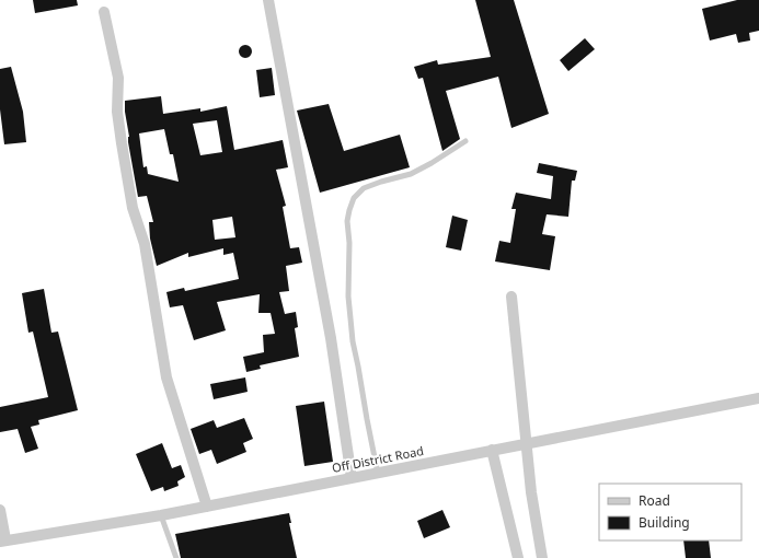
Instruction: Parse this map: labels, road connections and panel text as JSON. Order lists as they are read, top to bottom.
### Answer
{
  "streets": {
    "street": ["Off District Road"]
  },
  "legend": ["Road", "Building"]
}
